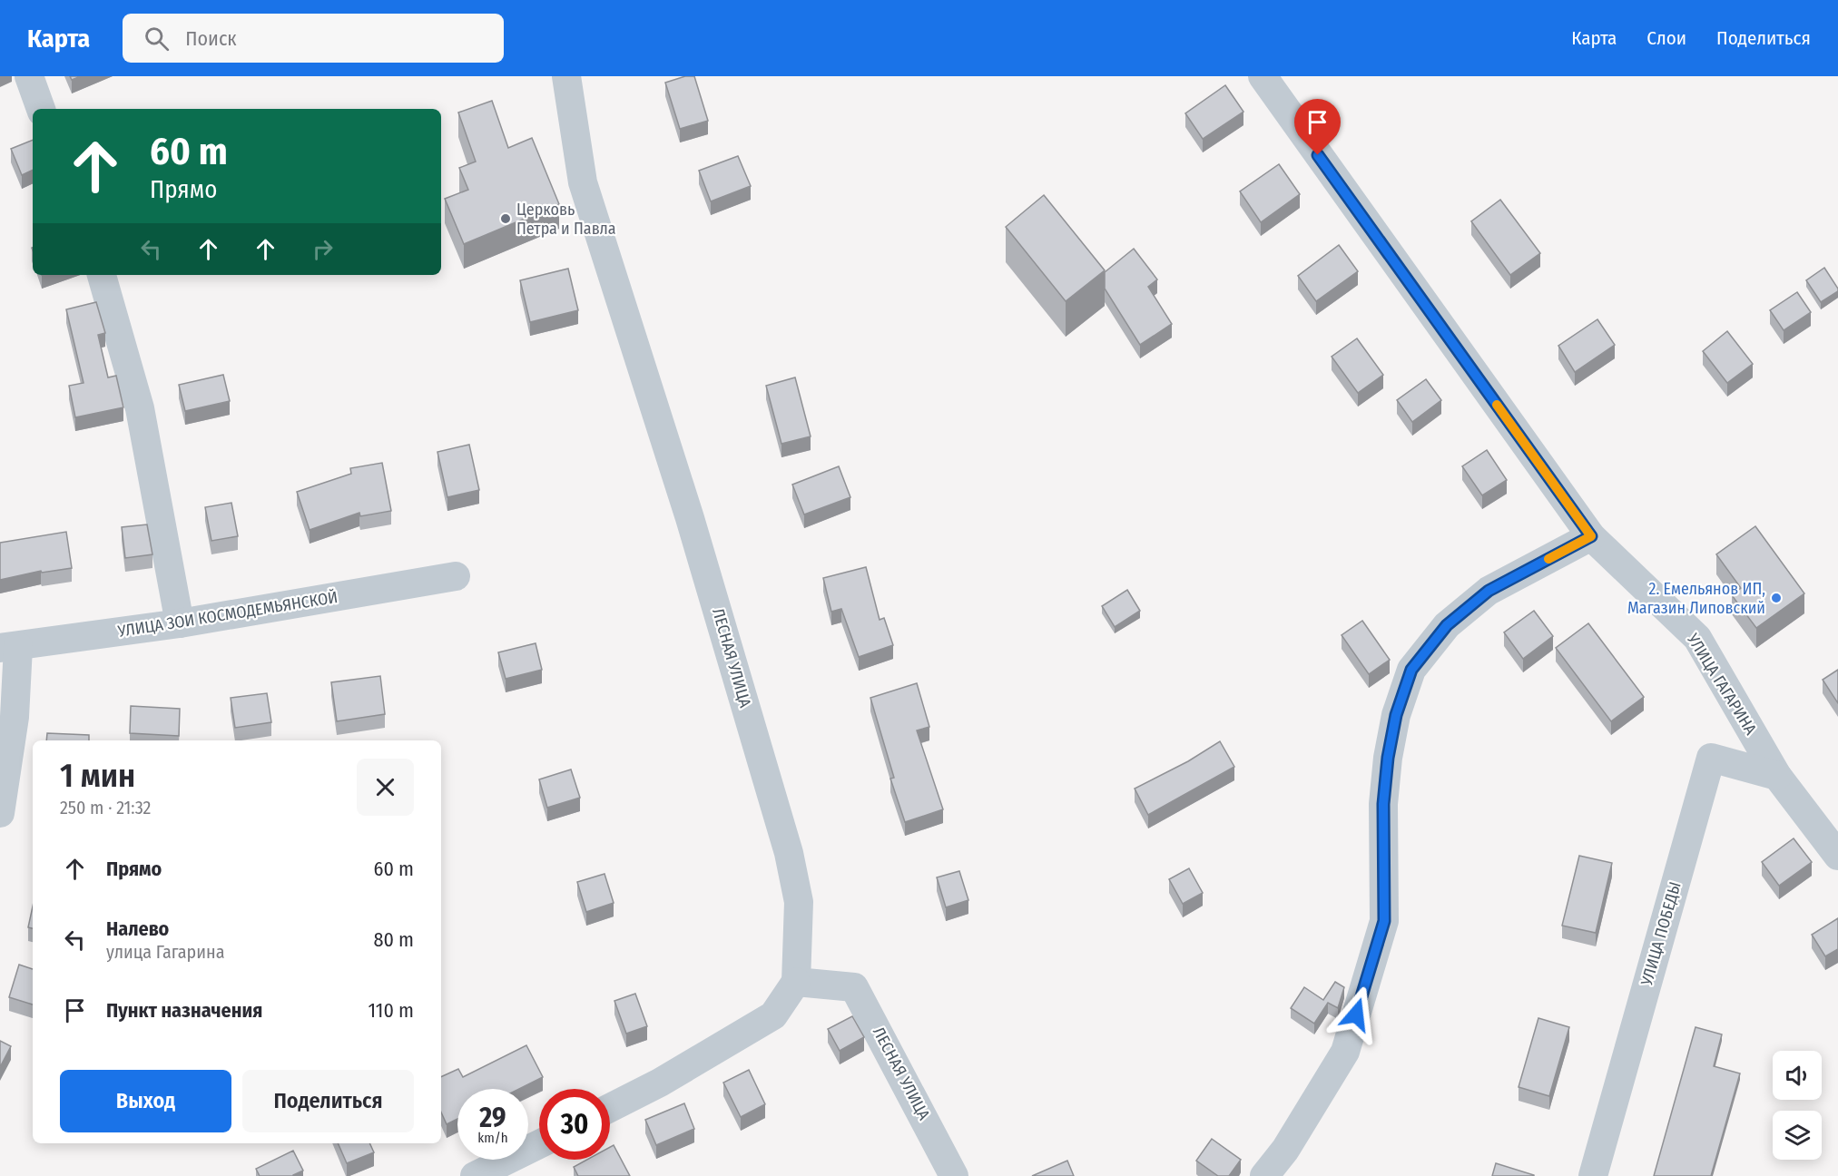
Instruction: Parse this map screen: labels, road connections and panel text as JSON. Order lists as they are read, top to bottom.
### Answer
{
  "streets": {
    "street": [
      "УЛИЦА ЗОИ КОСМОДЕМЬЯНСКОЙ",
      "ЛЕСНАЯ УЛИЦА",
      "УЛИЦА ГАГАРИНА",
      "УЛИЦА ПОБЕДЫ"
    ]
  },
  "crossings": [
    ["УЛИЦА ГАГАРИНА", "УЛИЦА ПОБЕДЫ"]
  ],
  "places": ["Церковь Петра и Павла", "2. Емельянов ИП, Магазин Липовский"],
  "page": {
    "header": "Карта",
    "search": "Поиск",
    "nav": ["Карта", "Слои", "Поделиться"],
    "turn": ["60 m", "Прямо"],
    "heading": ["1 мин", "250 m · 21:32"],
    "list": [
      {
        "name": "Прямо",
        "value": "60 m"
      },
      {
        "name": "Налево",
        "note": "улица Гагарина",
        "value": "80 m"
      },
      {
        "name": "Пункт назначения",
        "value": "110 m"
      }
    ],
    "buttons": ["Выход", "Поделиться"],
    "speed": "29 km/h",
    "limit": "30"
  }
}
